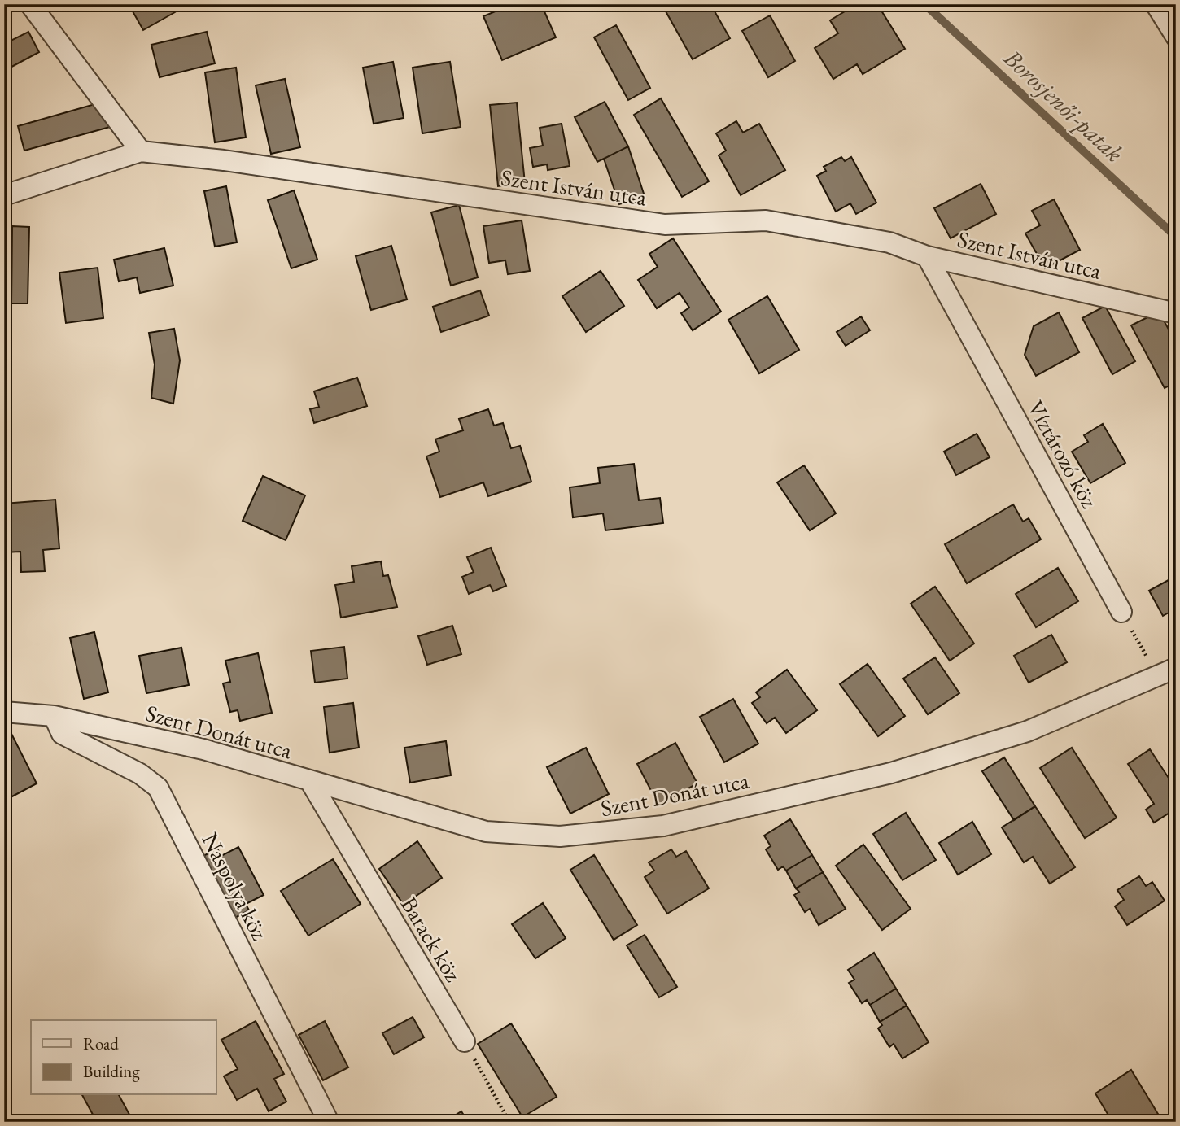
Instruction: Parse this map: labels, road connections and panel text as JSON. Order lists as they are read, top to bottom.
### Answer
{
  "streets": {
    "street": [
      "Szent István utca",
      "Víztározó köz",
      "Szent Donát utca",
      "Naspolya köz",
      "Barack köz"
    ]
  },
  "crossings": [
    ["Szent István utca", "Víztározó köz"],
    ["Szent Donát utca", "Naspolya köz"],
    ["Szent Donát utca", "Barack köz"]
  ],
  "water": ["Borosjenői-patak"],
  "legend": ["Road", "Building"]
}
